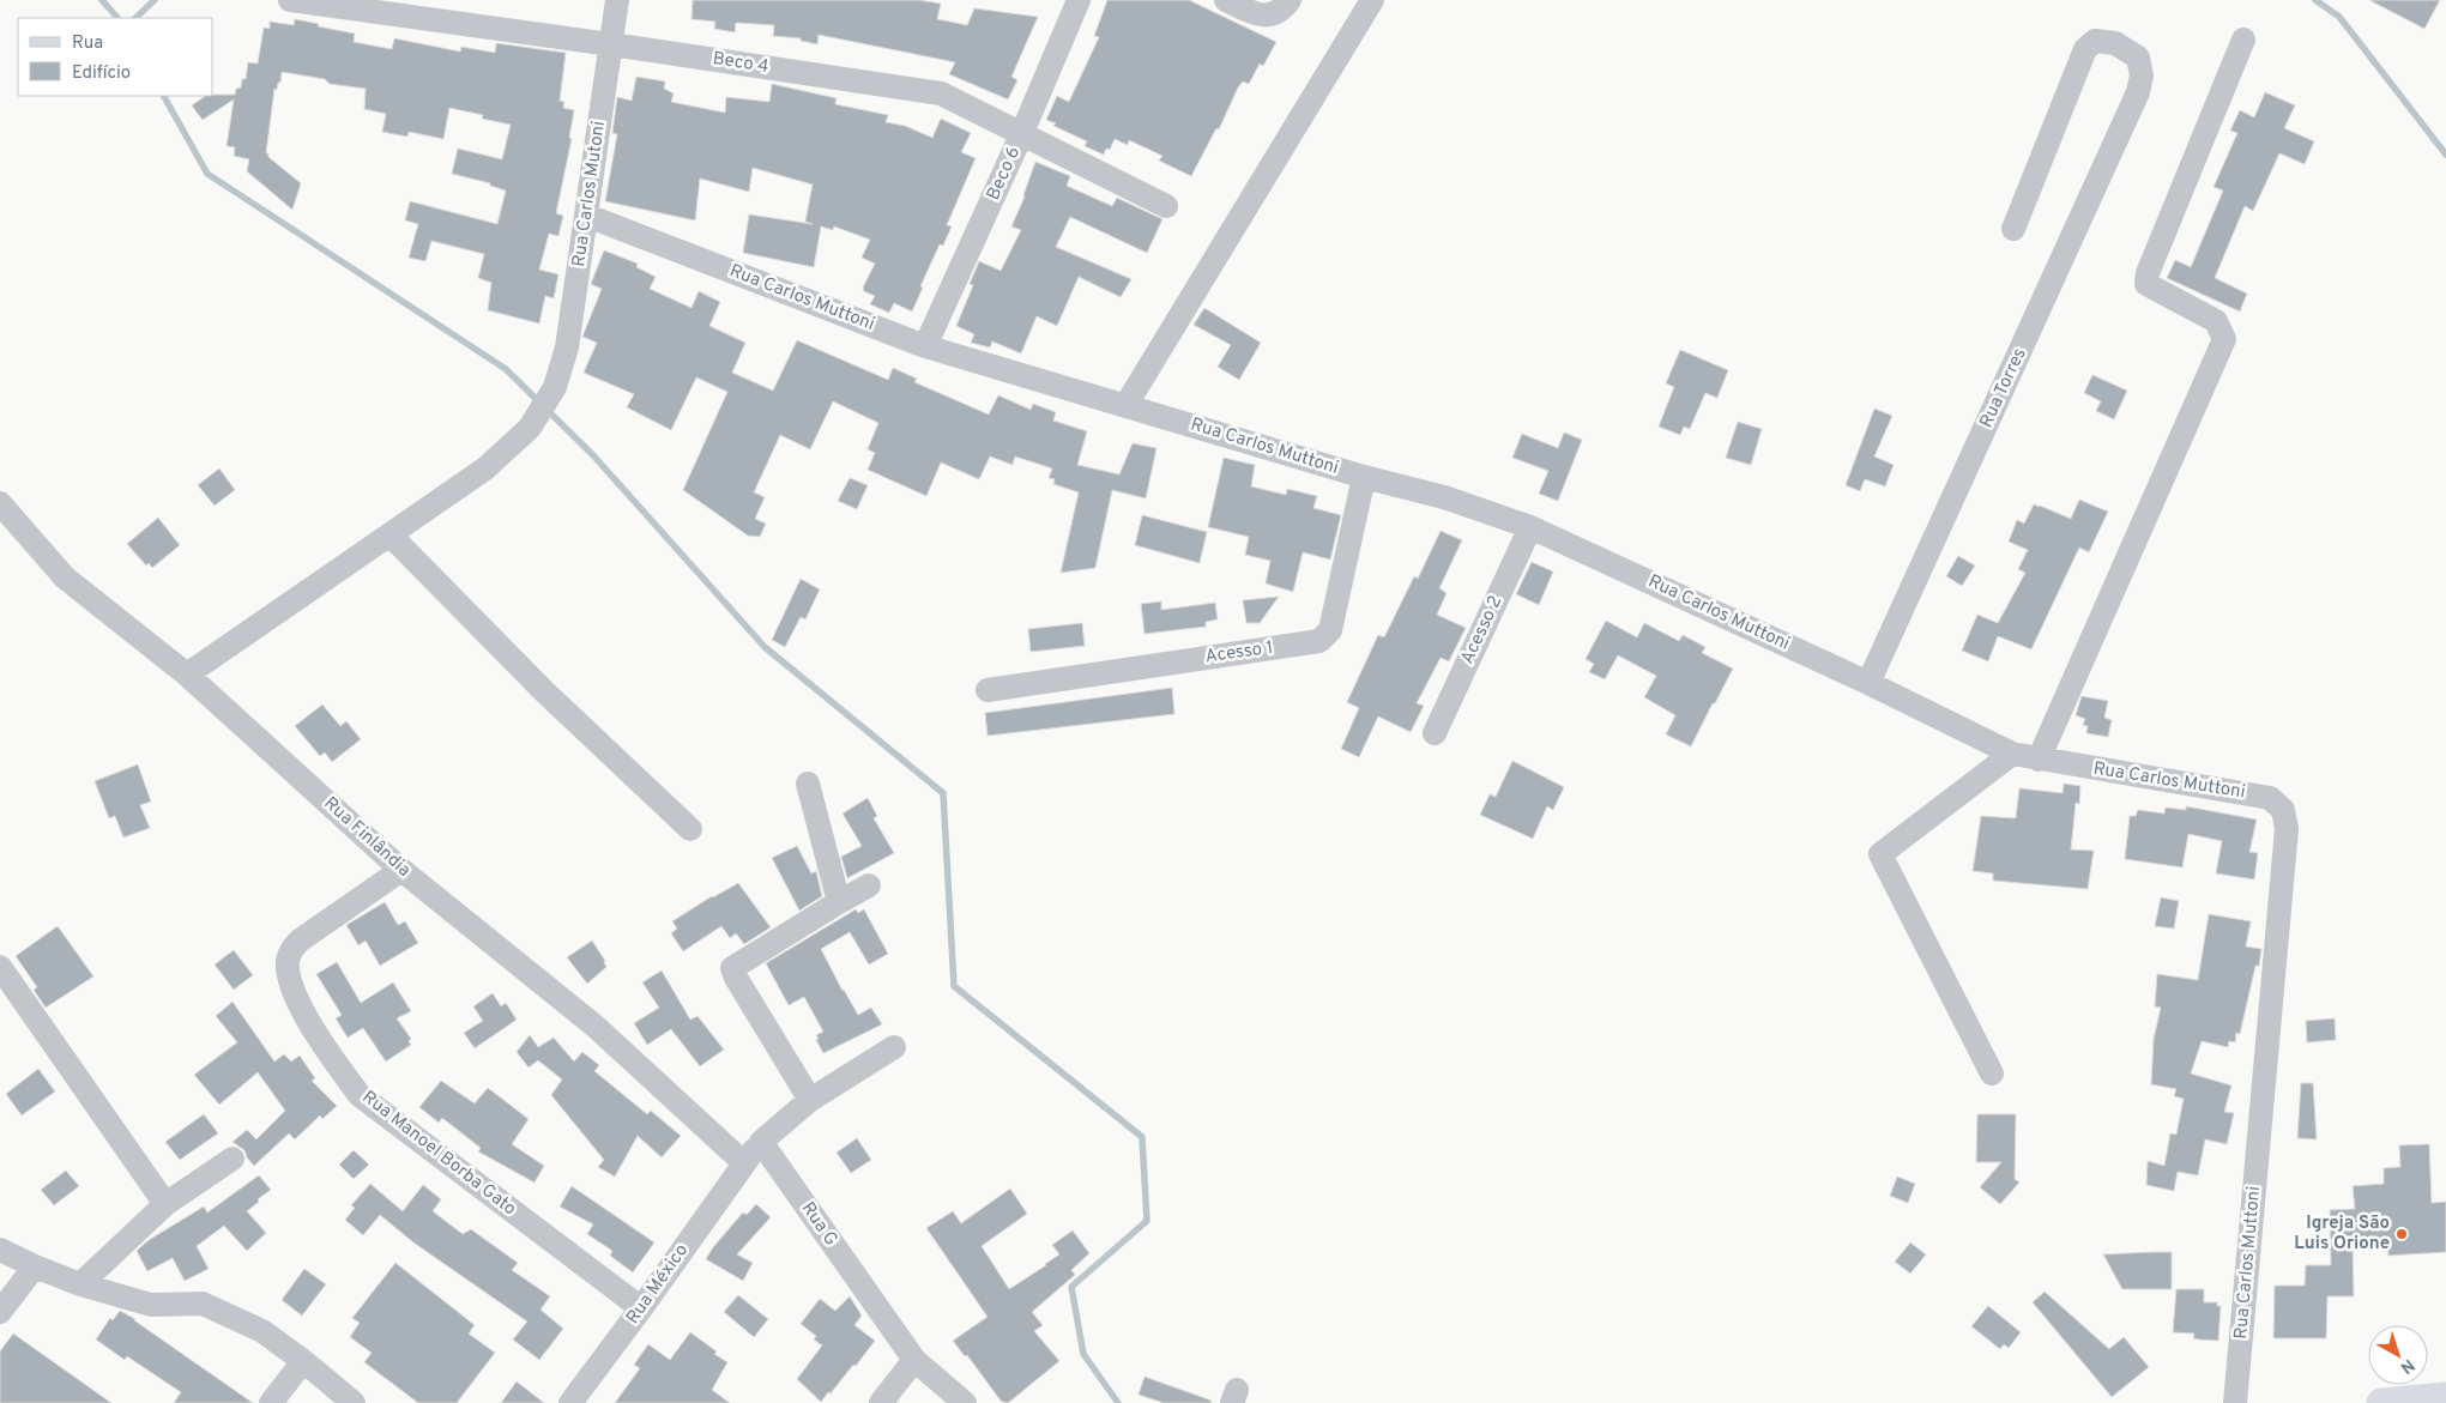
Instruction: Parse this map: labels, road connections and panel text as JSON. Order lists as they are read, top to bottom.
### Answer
{
  "streets": {
    "street": [
      "Beco 4",
      "Beco 6",
      "Rua Carlos Mutoni",
      "Rua Carlos Muttoni",
      "Rua Torres",
      "Acesso 2",
      "Acesso 1",
      "Rua Finlândia",
      "Rua Manoel Borba Gato",
      "Rua G",
      "Rua México"
    ]
  },
  "crossings": [
    ["Beco 4", "Beco 6"],
    ["Beco 4", "Rua Carlos Mutoni"],
    ["Beco 6", "Rua Carlos Muttoni"],
    ["Rua Carlos Mutoni", "Rua Carlos Muttoni"],
    ["Rua Carlos Mutoni", "Rua Finlândia"],
    ["Rua Carlos Muttoni", "Rua Torres"],
    ["Rua Carlos Muttoni", "Acesso 2"],
    ["Rua Carlos Muttoni", "Acesso 1"],
    ["Rua Finlândia", "Rua Manoel Borba Gato"],
    ["Rua Finlândia", "Rua México"],
    ["Rua Manoel Borba Gato", "Rua México"],
    ["Rua G", "Rua México"]
  ],
  "places": ["Igreja São Luis Orione"],
  "legend": ["Rua", "Edifício"],
  "north": "bottom right"
}
